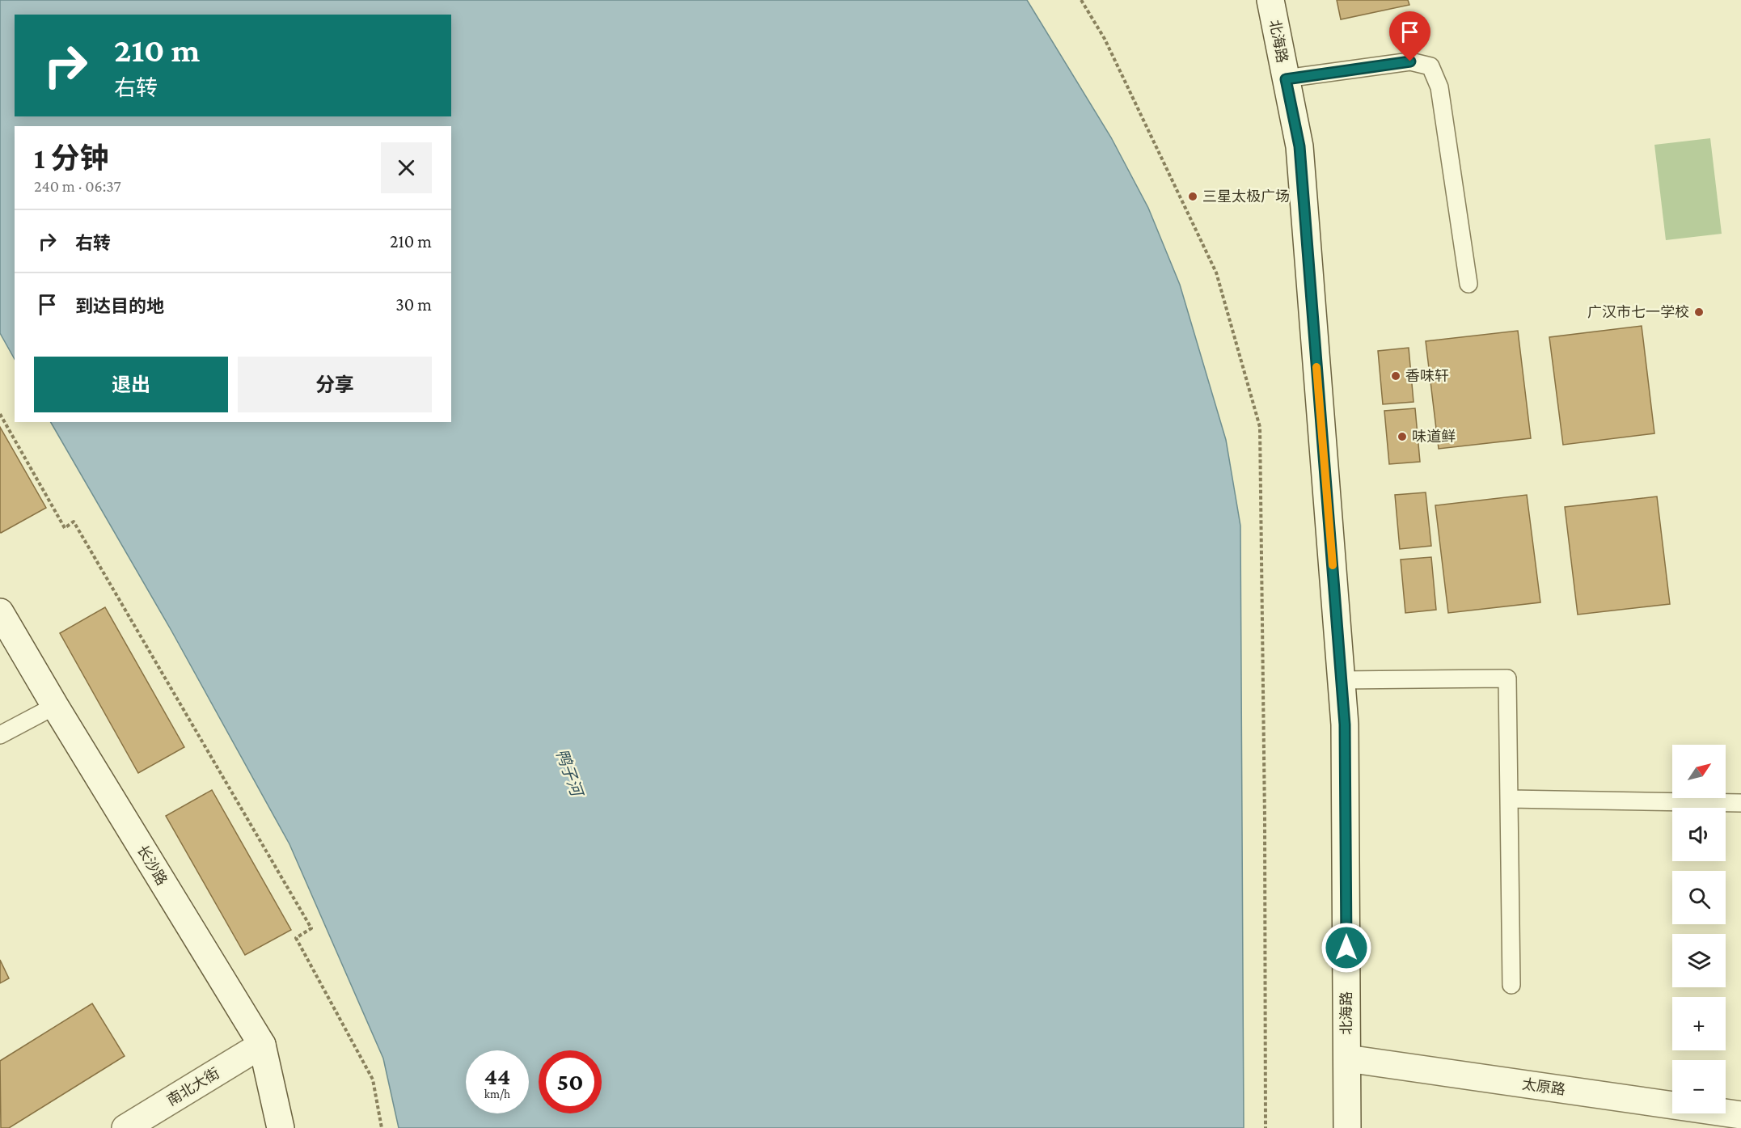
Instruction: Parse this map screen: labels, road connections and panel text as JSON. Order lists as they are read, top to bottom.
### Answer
{
  "streets": {
    "main road": [
      "北海路",
      "长沙路",
      "南北大街",
      "太原路"
    ]
  },
  "crossings": [
    ["北海路", "太原路"],
    ["长沙路", "南北大街"]
  ],
  "water": ["鸭子河"],
  "places": [
    "三星太极广场",
    "广汉市七一学校",
    "香味轩",
    "味道鲜"
  ],
  "north": "top right",
  "page": {
    "turn": ["210 m", "右转"],
    "heading": ["1 分钟", "240 m · 06:37"],
    "list": [
      {
        "name": "右转",
        "value": "210 m"
      },
      {
        "name": "到达目的地",
        "value": "30 m"
      }
    ],
    "buttons": ["退出", "分享"],
    "map_buttons": ["+", "−"],
    "speed": "44 km/h",
    "limit": "50"
  }
}
